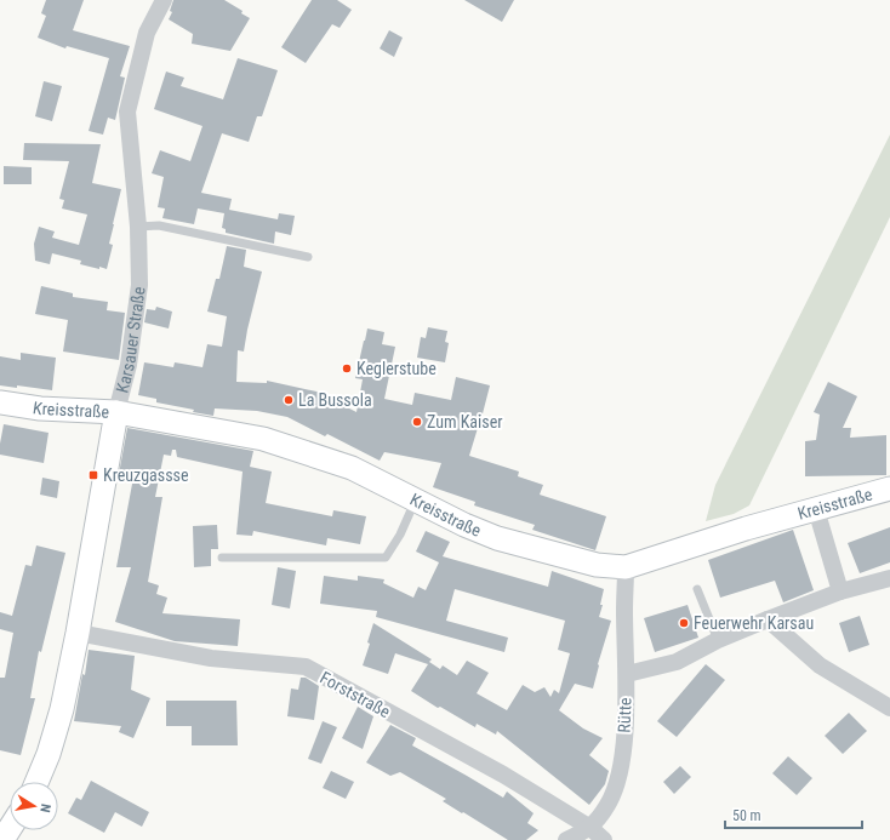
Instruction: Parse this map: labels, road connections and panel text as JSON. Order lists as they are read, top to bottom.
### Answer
{
  "streets": {
    "street": [
      "Karsauer Straße",
      "Kreisstraße",
      "Forststraße",
      "Rütte"
    ]
  },
  "crossings": [
    ["Karsauer Straße", "Kreisstraße"],
    ["Karsauer Straße", "Forststraße"],
    ["Kreisstraße", "Rütte"],
    ["Forststraße", "Rütte"]
  ],
  "places": {
    "other": [
      "Keglerstube",
      "La Bussola",
      "Zum Kaiser",
      "Feuerwehr Karsau"
    ],
    "transit": ["Kreuzgassse"]
  },
  "scale_bar": "50 m",
  "north": "right"
}
